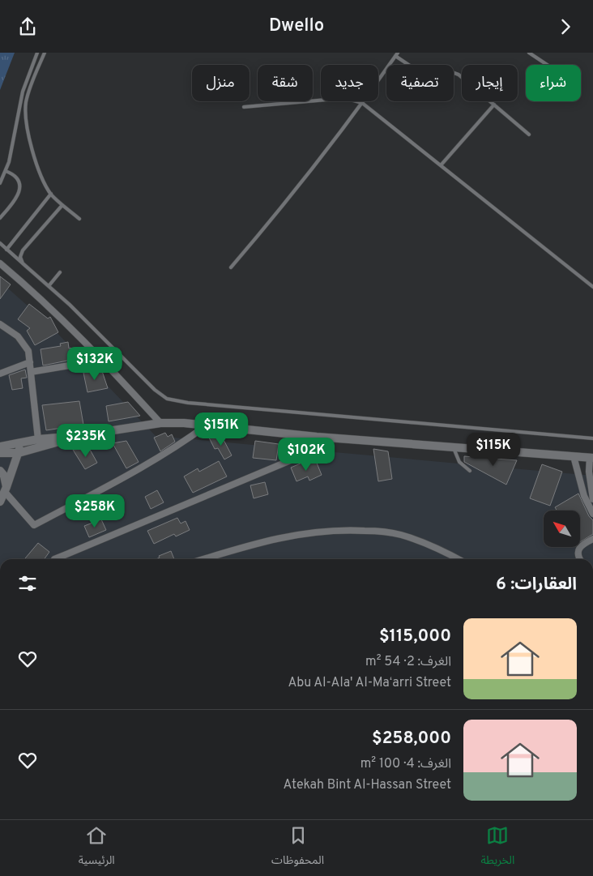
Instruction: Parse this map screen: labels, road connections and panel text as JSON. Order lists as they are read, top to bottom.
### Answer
{
  "north": "top left",
  "page": {
    "header": "Dwello",
    "chip": [
      "شراء",
      "إيجار",
      "تصفية",
      "جديد",
      "شقة",
      "منزل"
    ],
    "price": [
      "$132K",
      "$151K",
      "$235K",
      "$115K",
      "$102K",
      "$258K"
    ],
    "heading": "العقارات: 6",
    "list": [
      {
        "name": "$115,000",
        "note": "الغرف: 2 · 54 m² · Abu Al-Ala' Al-Maʻarri Street"
      },
      {
        "name": "$258,000",
        "note": "الغرف: 4 · 100 m² · Atekah Bint Al-Hassan Street"
      }
    ],
    "tabs": ["الخريطة", "المحفوظات", "الرئيسية"]
  }
}
